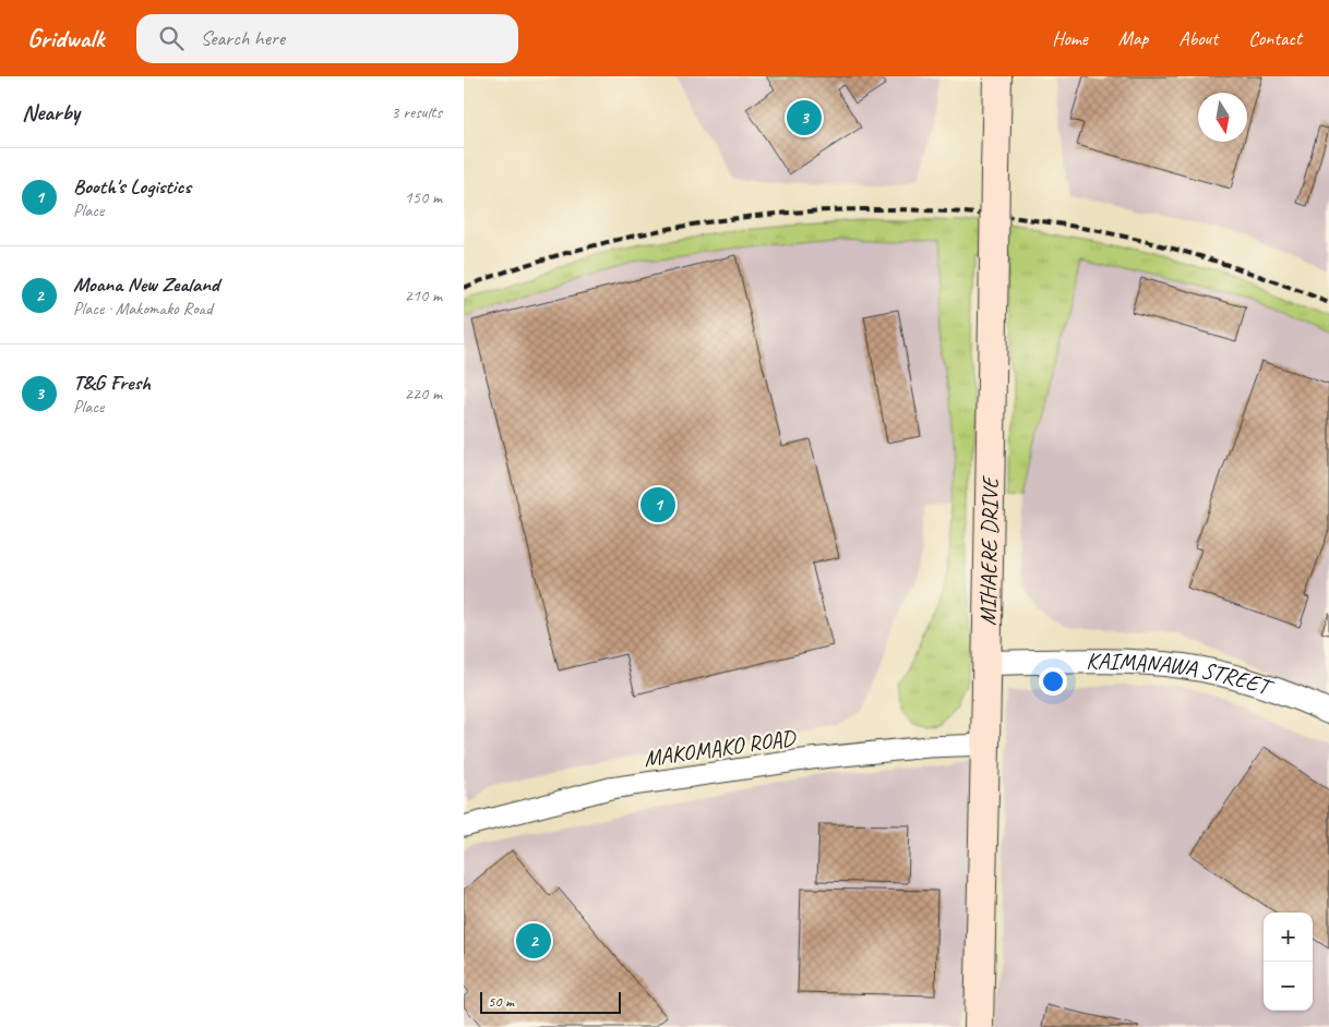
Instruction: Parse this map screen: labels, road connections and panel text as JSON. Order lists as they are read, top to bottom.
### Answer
{
  "streets": {
    "main road": ["MIHAERE DRIVE"],
    "street": ["KAIMANAWA STREET", "MAKOMAKO ROAD"]
  },
  "crossings": [
    ["MIHAERE DRIVE", "KAIMANAWA STREET"],
    ["MIHAERE DRIVE", "MAKOMAKO ROAD"]
  ],
  "scale_bar": "50 m",
  "north": "bottom",
  "page": {
    "header": "Gridwalk",
    "search": "Search here",
    "nav": [
      "Home",
      "Map",
      "About",
      "Contact"
    ],
    "heading": ["Nearby", "3 results"],
    "pins": ["3", "1", "2"],
    "list": [
      {
        "mark": "1",
        "name": "Booth's Logistics",
        "note": "Place",
        "value": "150 m"
      },
      {
        "mark": "2",
        "name": "Moana New Zealand",
        "note": "Place · Makomako Road",
        "value": "210 m"
      },
      {
        "mark": "3",
        "name": "T&G Fresh",
        "note": "Place",
        "value": "220 m"
      }
    ],
    "map_buttons": ["+", "−"],
    "scale": "50 m"
  }
}
